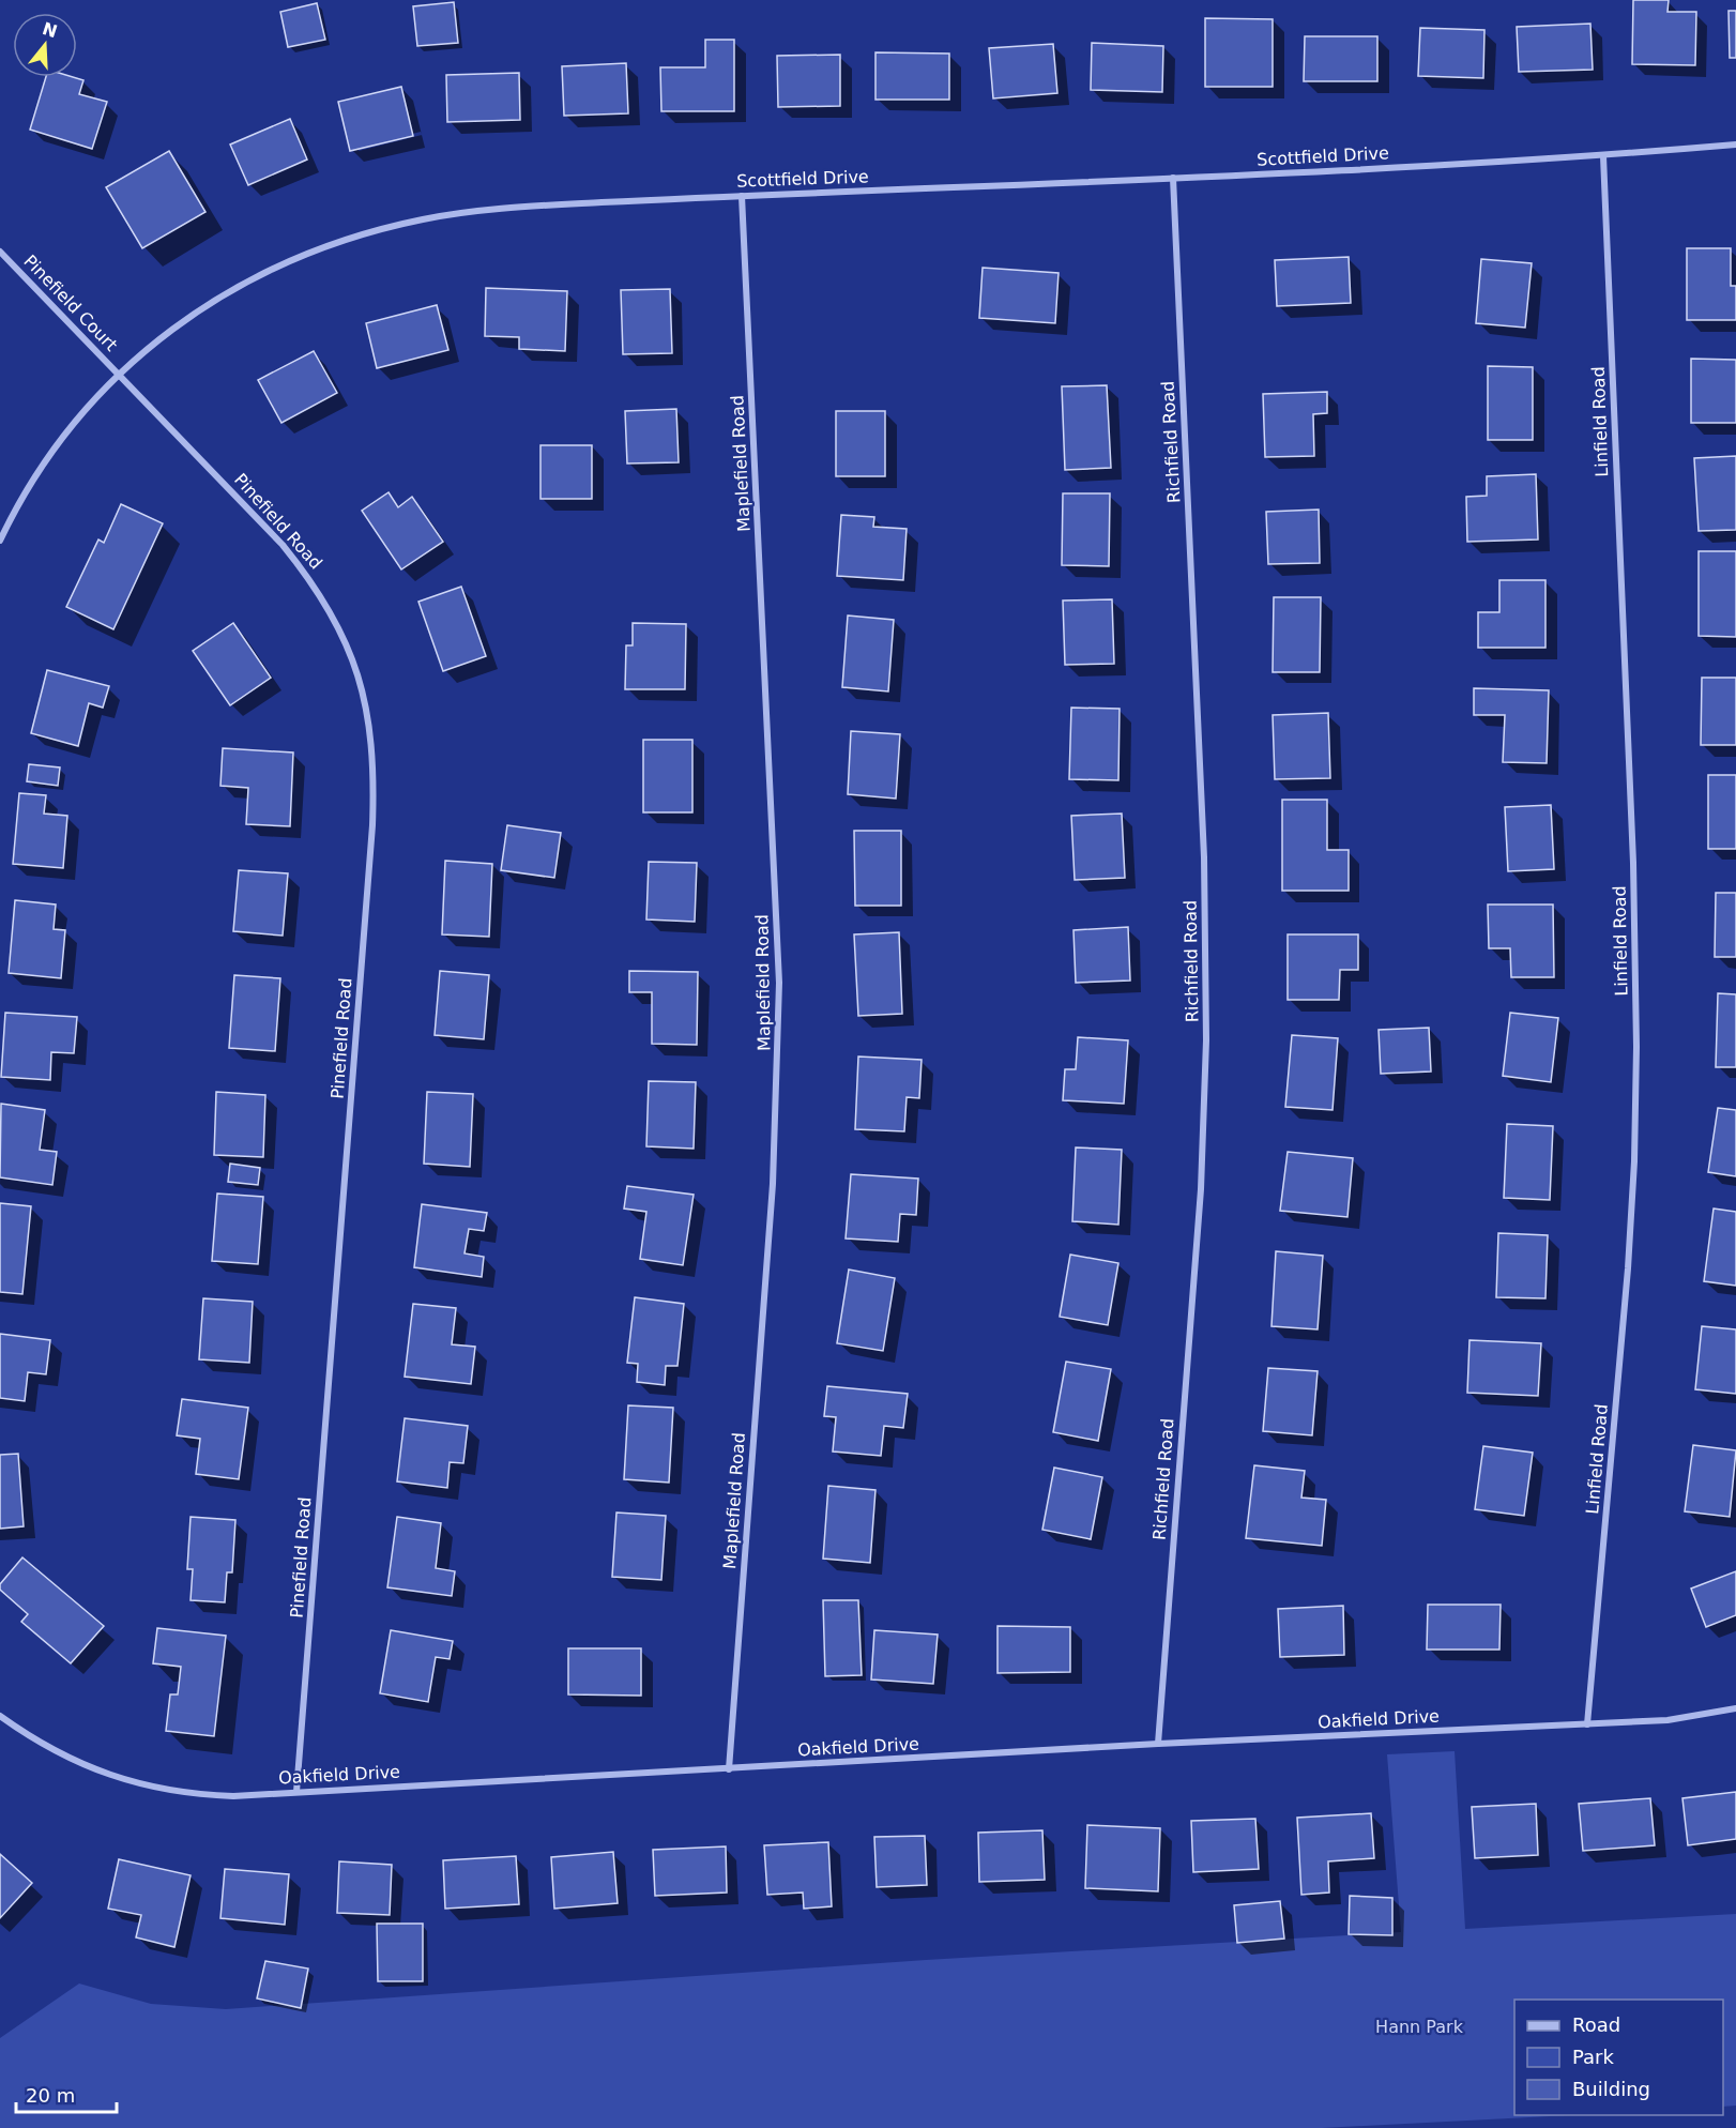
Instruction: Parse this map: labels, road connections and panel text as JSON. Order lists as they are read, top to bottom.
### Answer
{
  "streets": {
    "street": [
      "Scottfield Drive",
      "Pinefield Court",
      "Linfield Road",
      "Richfield Road",
      "Maplefield Road",
      "Pinefield Road",
      "Oakfield Drive"
    ]
  },
  "crossings": [
    ["Scottfield Drive", "Pinefield Court"],
    ["Scottfield Drive", "Linfield Road"],
    ["Scottfield Drive", "Richfield Road"],
    ["Scottfield Drive", "Maplefield Road"],
    ["Scottfield Drive", "Pinefield Road"],
    ["Pinefield Court", "Pinefield Road"],
    ["Linfield Road", "Oakfield Drive"],
    ["Richfield Road", "Oakfield Drive"],
    ["Maplefield Road", "Oakfield Drive"],
    ["Pinefield Road", "Oakfield Drive"]
  ],
  "parks": ["Hann Park"],
  "legend": ["Road", "Park", "Building"],
  "scale_bar": "20 m",
  "north": "top"
}
